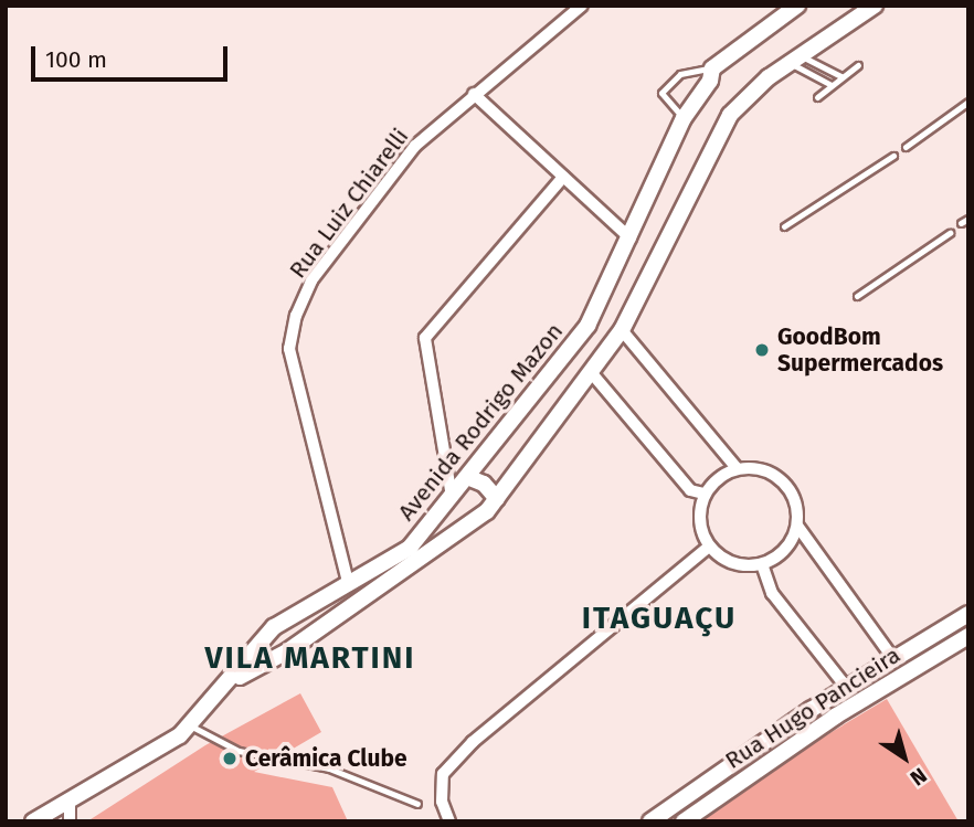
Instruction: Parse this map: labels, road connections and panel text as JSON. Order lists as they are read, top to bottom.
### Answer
{
  "streets": {
    "street": ["Rua Luiz Chiarelli", "Avenida Rodrigo Mazon", "Rua Hugo Pancieira"]
  },
  "crossings": [
    ["Rua Luiz Chiarelli", "Avenida Rodrigo Mazon"]
  ],
  "districts": ["ITAGUAÇU", "VILA MARTINI"],
  "places": ["GoodBom Supermercados", "Cerâmica Clube"],
  "scale_bar": "100 m",
  "north": "bottom right"
}
